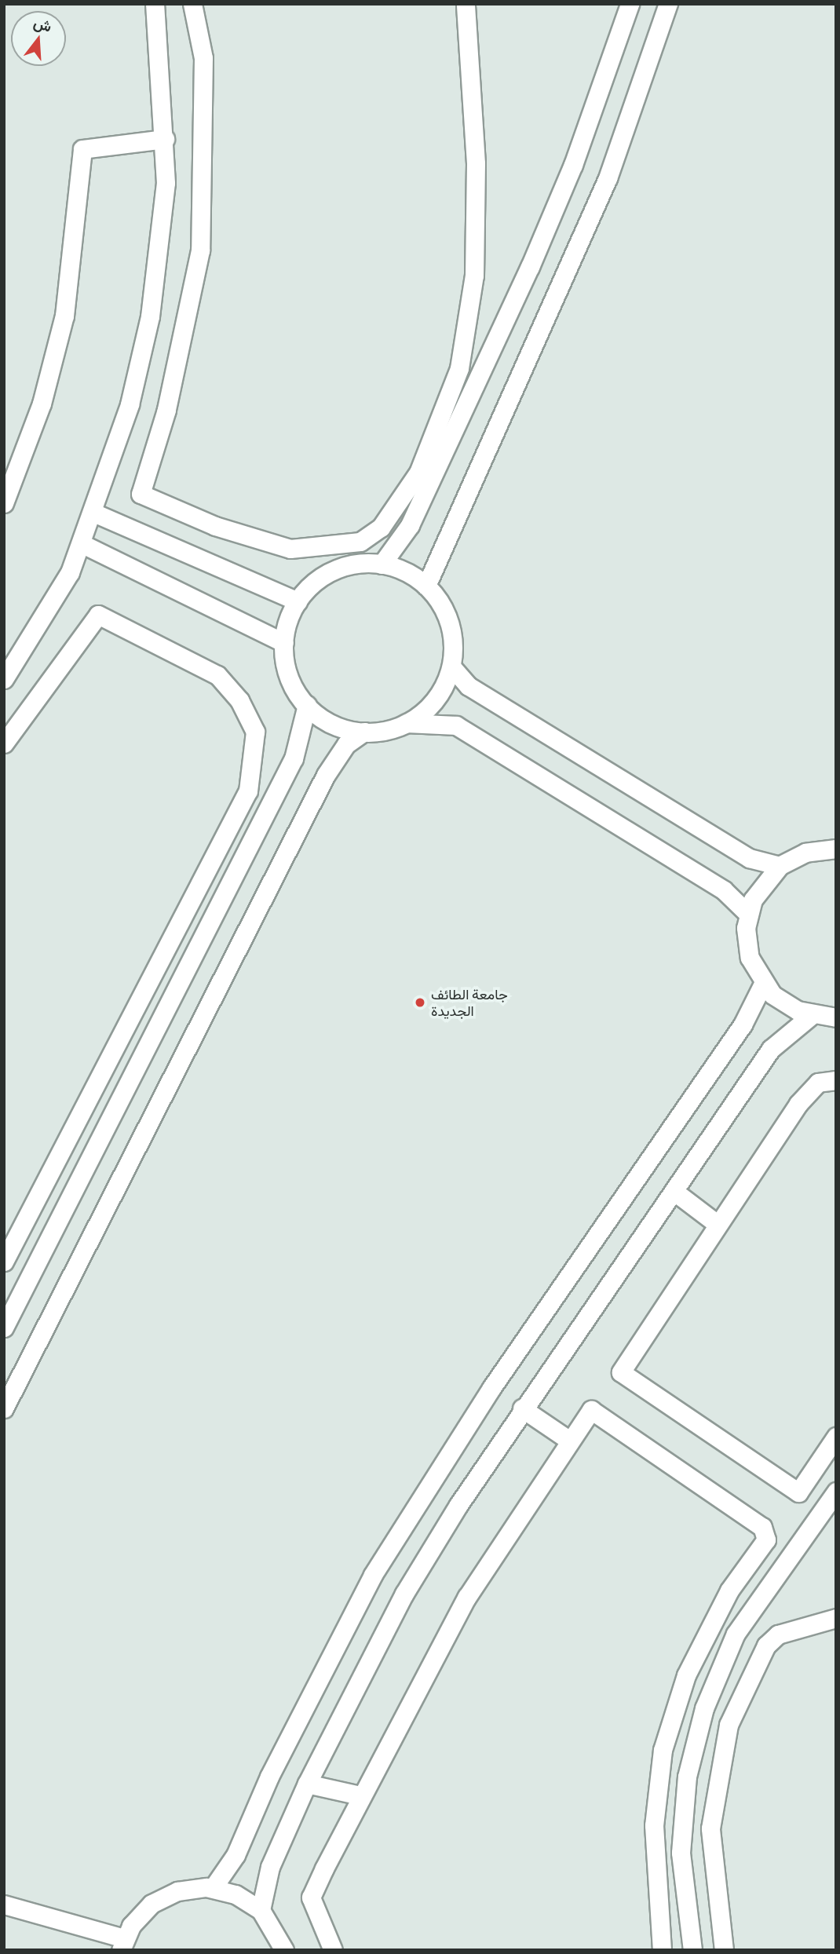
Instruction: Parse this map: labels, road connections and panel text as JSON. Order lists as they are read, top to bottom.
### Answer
{
  "places": ["جامعة الطائف الجديدة"],
  "north": "top"
}
